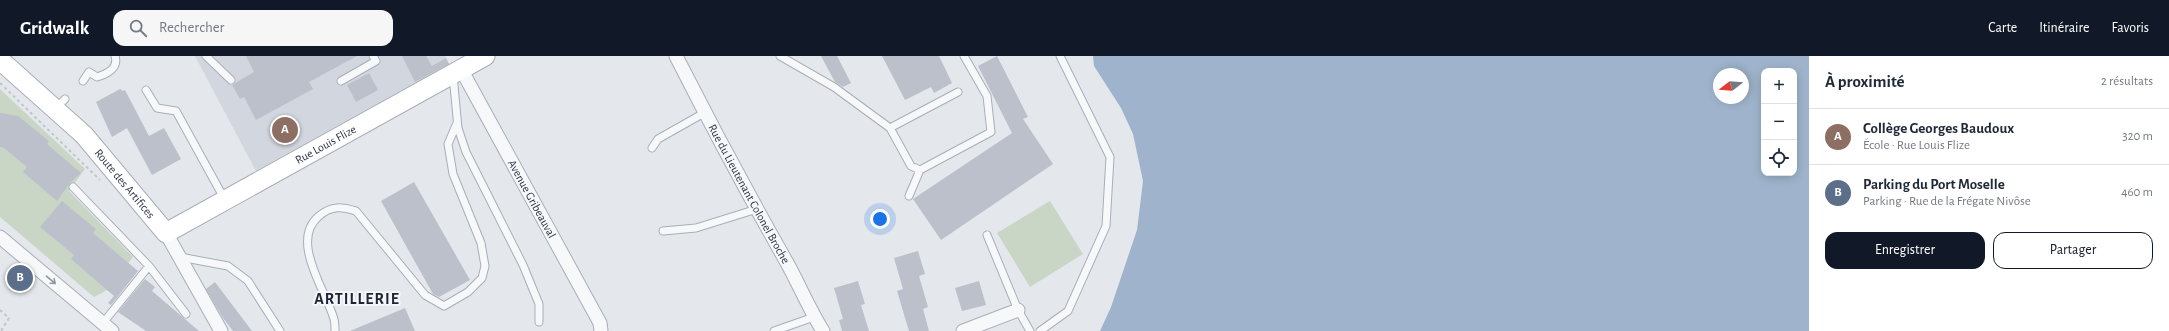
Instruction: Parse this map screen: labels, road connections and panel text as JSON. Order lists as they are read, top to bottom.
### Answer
{
  "streets": {
    "street": [
      "Rue Louis Flize",
      "Route des Artifices",
      "Rue du Lieutenant Colonel Broche",
      "Avenue Gribeauval"
    ]
  },
  "crossings": [
    ["Rue Louis Flize", "Route des Artifices"],
    ["Rue Louis Flize", "Avenue Gribeauval"]
  ],
  "districts": ["ARTILLERIE"],
  "north": "left",
  "page": {
    "header": "Gridwalk",
    "search": "Rechercher",
    "nav": ["Carte", "Itinéraire", "Favoris"],
    "heading": ["À proximité", "2 résultats"],
    "map_buttons": ["+", "−"],
    "list": [
      {
        "mark": "A",
        "name": "Collège Georges Baudoux",
        "note": "École · Rue Louis Flize",
        "value": "320 m"
      },
      {
        "mark": "B",
        "name": "Parking du Port Moselle",
        "note": "Parking · Rue de la Frégate Nivôse",
        "value": "460 m"
      }
    ],
    "pins": ["A", "B"],
    "buttons": ["Enregistrer", "Partager"]
  }
}
